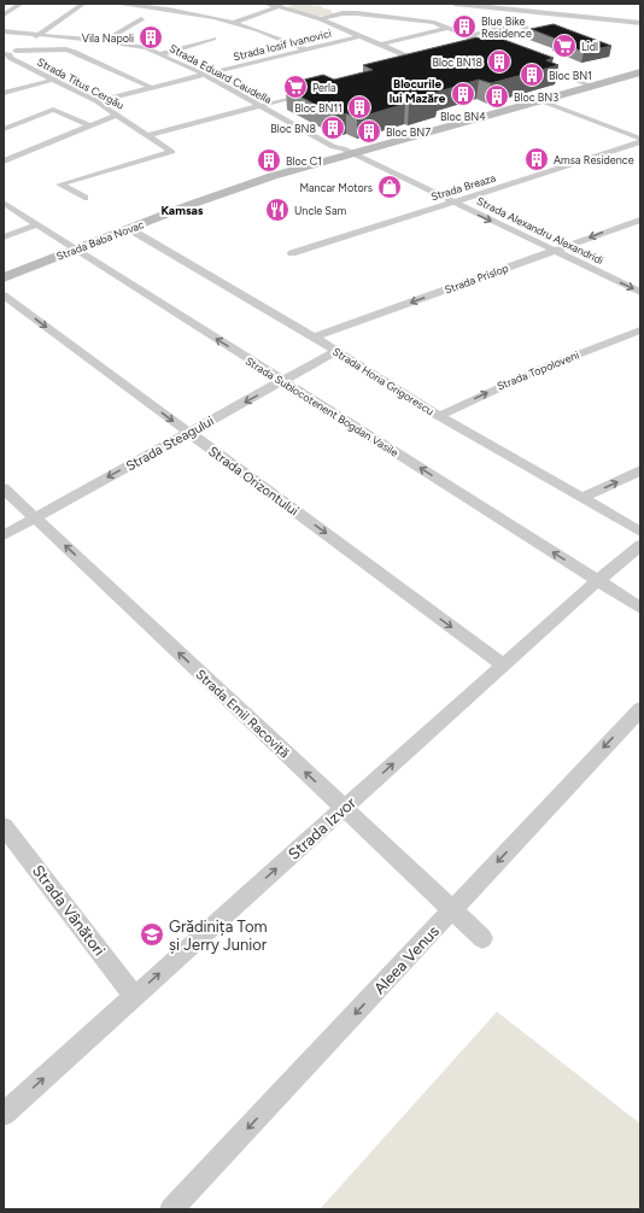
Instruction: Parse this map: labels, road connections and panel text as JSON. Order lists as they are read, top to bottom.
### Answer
{
  "streets": {
    "main road": ["Strada Baba Novac"],
    "street": [
      "Strada Iosif Ivanovici",
      "Strada Eduard Caudella",
      "Strada Titus Cergău",
      "Strada Breaza",
      "Strada Alexandru Alexandridi",
      "Strada Prislop",
      "Strada Topoloveni",
      "Strada Horia Grigorescu",
      "Strada Sublocotenent Bogdan Vasile",
      "Strada Steagului",
      "Strada Orizontului",
      "Strada Emil Racoviță",
      "Strada Izvor",
      "Strada Vânători",
      "Aleea Venus"
    ]
  },
  "crossings": [
    ["Strada Iosif Ivanovici", "Strada Eduard Caudella"],
    ["Strada Iosif Ivanovici", "Strada Titus Cergău"],
    ["Strada Eduard Caudella", "Strada Alexandru Alexandridi"],
    ["Strada Eduard Caudella", "Strada Baba Novac"],
    ["Strada Breaza", "Strada Alexandru Alexandridi"],
    ["Strada Alexandru Alexandridi", "Strada Baba Novac"],
    ["Strada Alexandru Alexandridi", "Strada Prislop"],
    ["Strada Baba Novac", "Strada Horia Grigorescu"],
    ["Strada Baba Novac", "Strada Sublocotenent Bogdan Vasile"],
    ["Strada Prislop", "Strada Horia Grigorescu"],
    ["Strada Topoloveni", "Strada Horia Grigorescu"],
    ["Strada Horia Grigorescu", "Strada Steagului"],
    ["Strada Sublocotenent Bogdan Vasile", "Strada Steagului"],
    ["Strada Sublocotenent Bogdan Vasile", "Strada Izvor"],
    ["Strada Steagului", "Strada Orizontului"],
    ["Strada Steagului", "Strada Emil Racoviță"],
    ["Strada Orizontului", "Strada Izvor"],
    ["Strada Emil Racoviță", "Strada Izvor"],
    ["Strada Emil Racoviță", "Aleea Venus"],
    ["Strada Izvor", "Strada Vânători"]
  ],
  "one_way": [
    "Strada Prislop",
    "Strada Topoloveni",
    "Strada Sublocotenent Bogdan Vasile",
    "Strada Steagului",
    "Strada Orizontului",
    "Strada Emil Racoviță",
    "Strada Izvor",
    "Aleea Venus"
  ],
  "districts": ["Blocurile lui Mazăre", "Kamsas"],
  "places": {
    "building": [
      "Blue Bike Residence",
      "Vila Napoli",
      "Bloc BN18",
      "Bloc BN1",
      "Bloc BN4",
      "Bloc BN3",
      "Bloc BN11",
      "Bloc BN8",
      "Bloc BN7",
      "Amsa Residence",
      "Bloc C1"
    ],
    "supermarket": ["Lidl", "Perla"],
    "shop": ["Mancar Motors"],
    "restaurant": ["Uncle Sam"],
    "school or university": ["Grădinița Tom și Jerry Junior"]
  }
}
